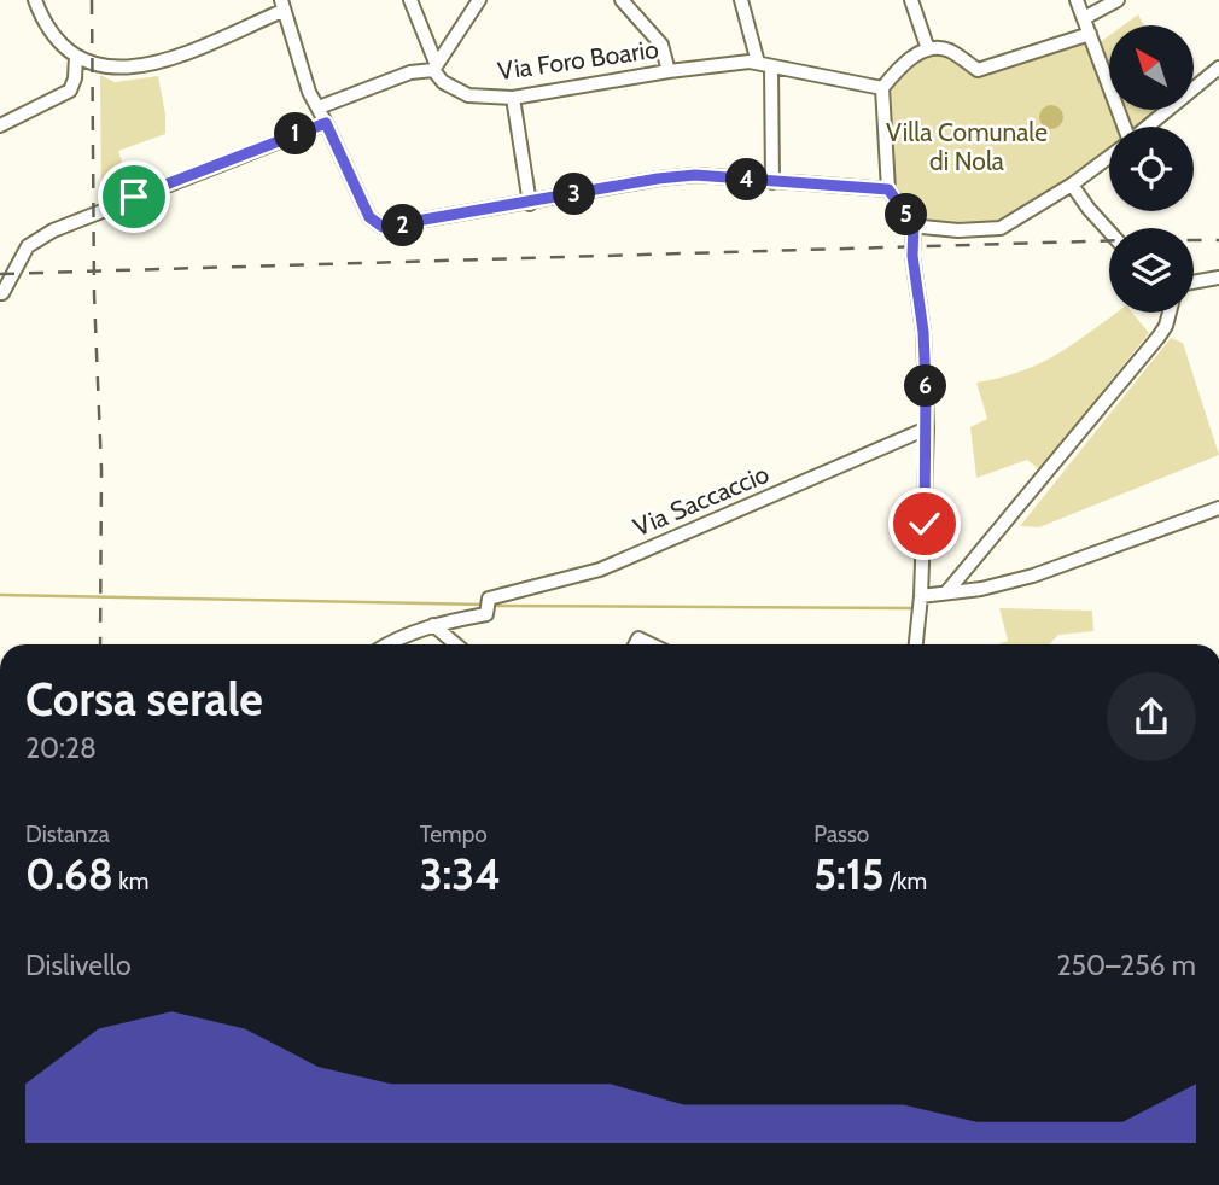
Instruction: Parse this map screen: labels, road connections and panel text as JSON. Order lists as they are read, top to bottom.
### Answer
{
  "streets": {
    "street": ["Via Foro Boario", "Via Saccaccio"]
  },
  "parks": ["Villa Comunale di Nola"],
  "north": "top left",
  "page": {
    "pins": [
      "1",
      "4",
      "3",
      "5",
      "2",
      "6"
    ],
    "heading": ["Corsa serale", "20:28"],
    "stats": [
      ["Distanza", "0.68 km"],
      ["Tempo", "3:34"],
      ["Passo", "5:15 /km"]
    ],
    "chart": ["Dislivello", "250–256 m"]
  }
}
